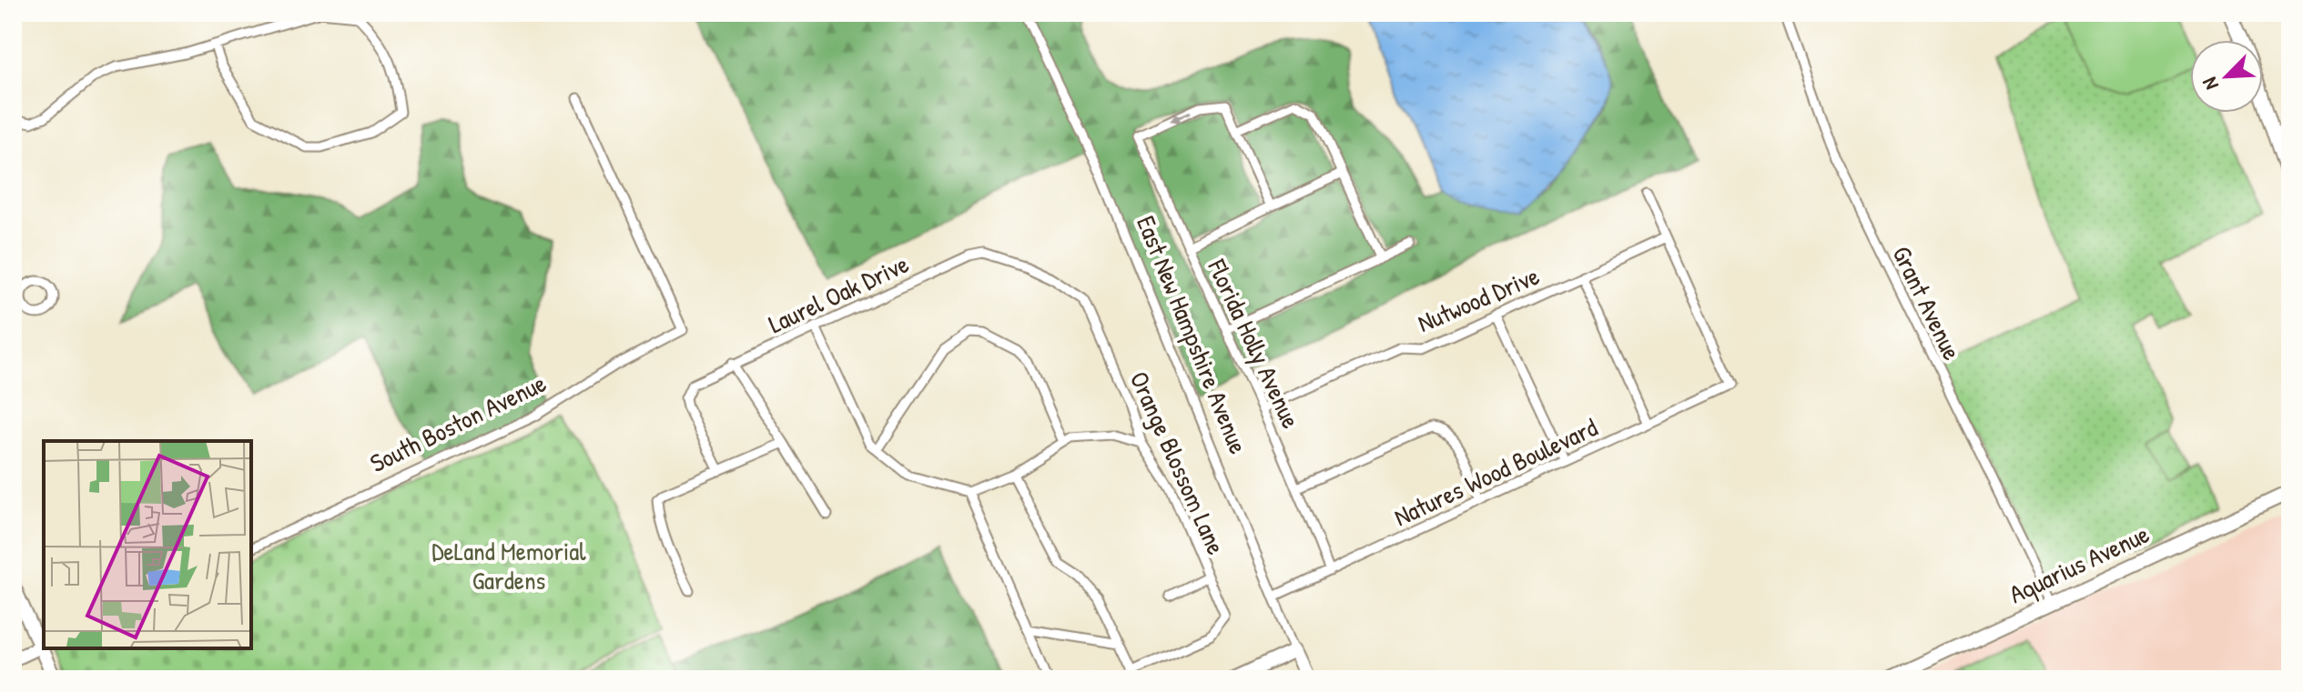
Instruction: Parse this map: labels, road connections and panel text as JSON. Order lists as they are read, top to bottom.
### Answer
{
  "streets": {
    "street": [
      "Laurel Oak Drive",
      "Nutwood Drive",
      "Grant Avenue",
      "East New Hampshire Avenue",
      "Florida Holly Avenue",
      "South Boston Avenue",
      "Orange Blossom Lane",
      "Natures Wood Boulevard",
      "Aquarius Avenue"
    ]
  },
  "crossings": [
    ["Laurel Oak Drive", "Orange Blossom Lane"],
    ["Nutwood Drive", "Florida Holly Avenue"],
    ["Nutwood Drive", "Natures Wood Boulevard"],
    ["Grant Avenue", "Aquarius Avenue"],
    ["East New Hampshire Avenue", "Natures Wood Boulevard"],
    ["Florida Holly Avenue", "Natures Wood Boulevard"]
  ],
  "parks": ["DeLand Memorial Gardens"],
  "north": "bottom left"
}
